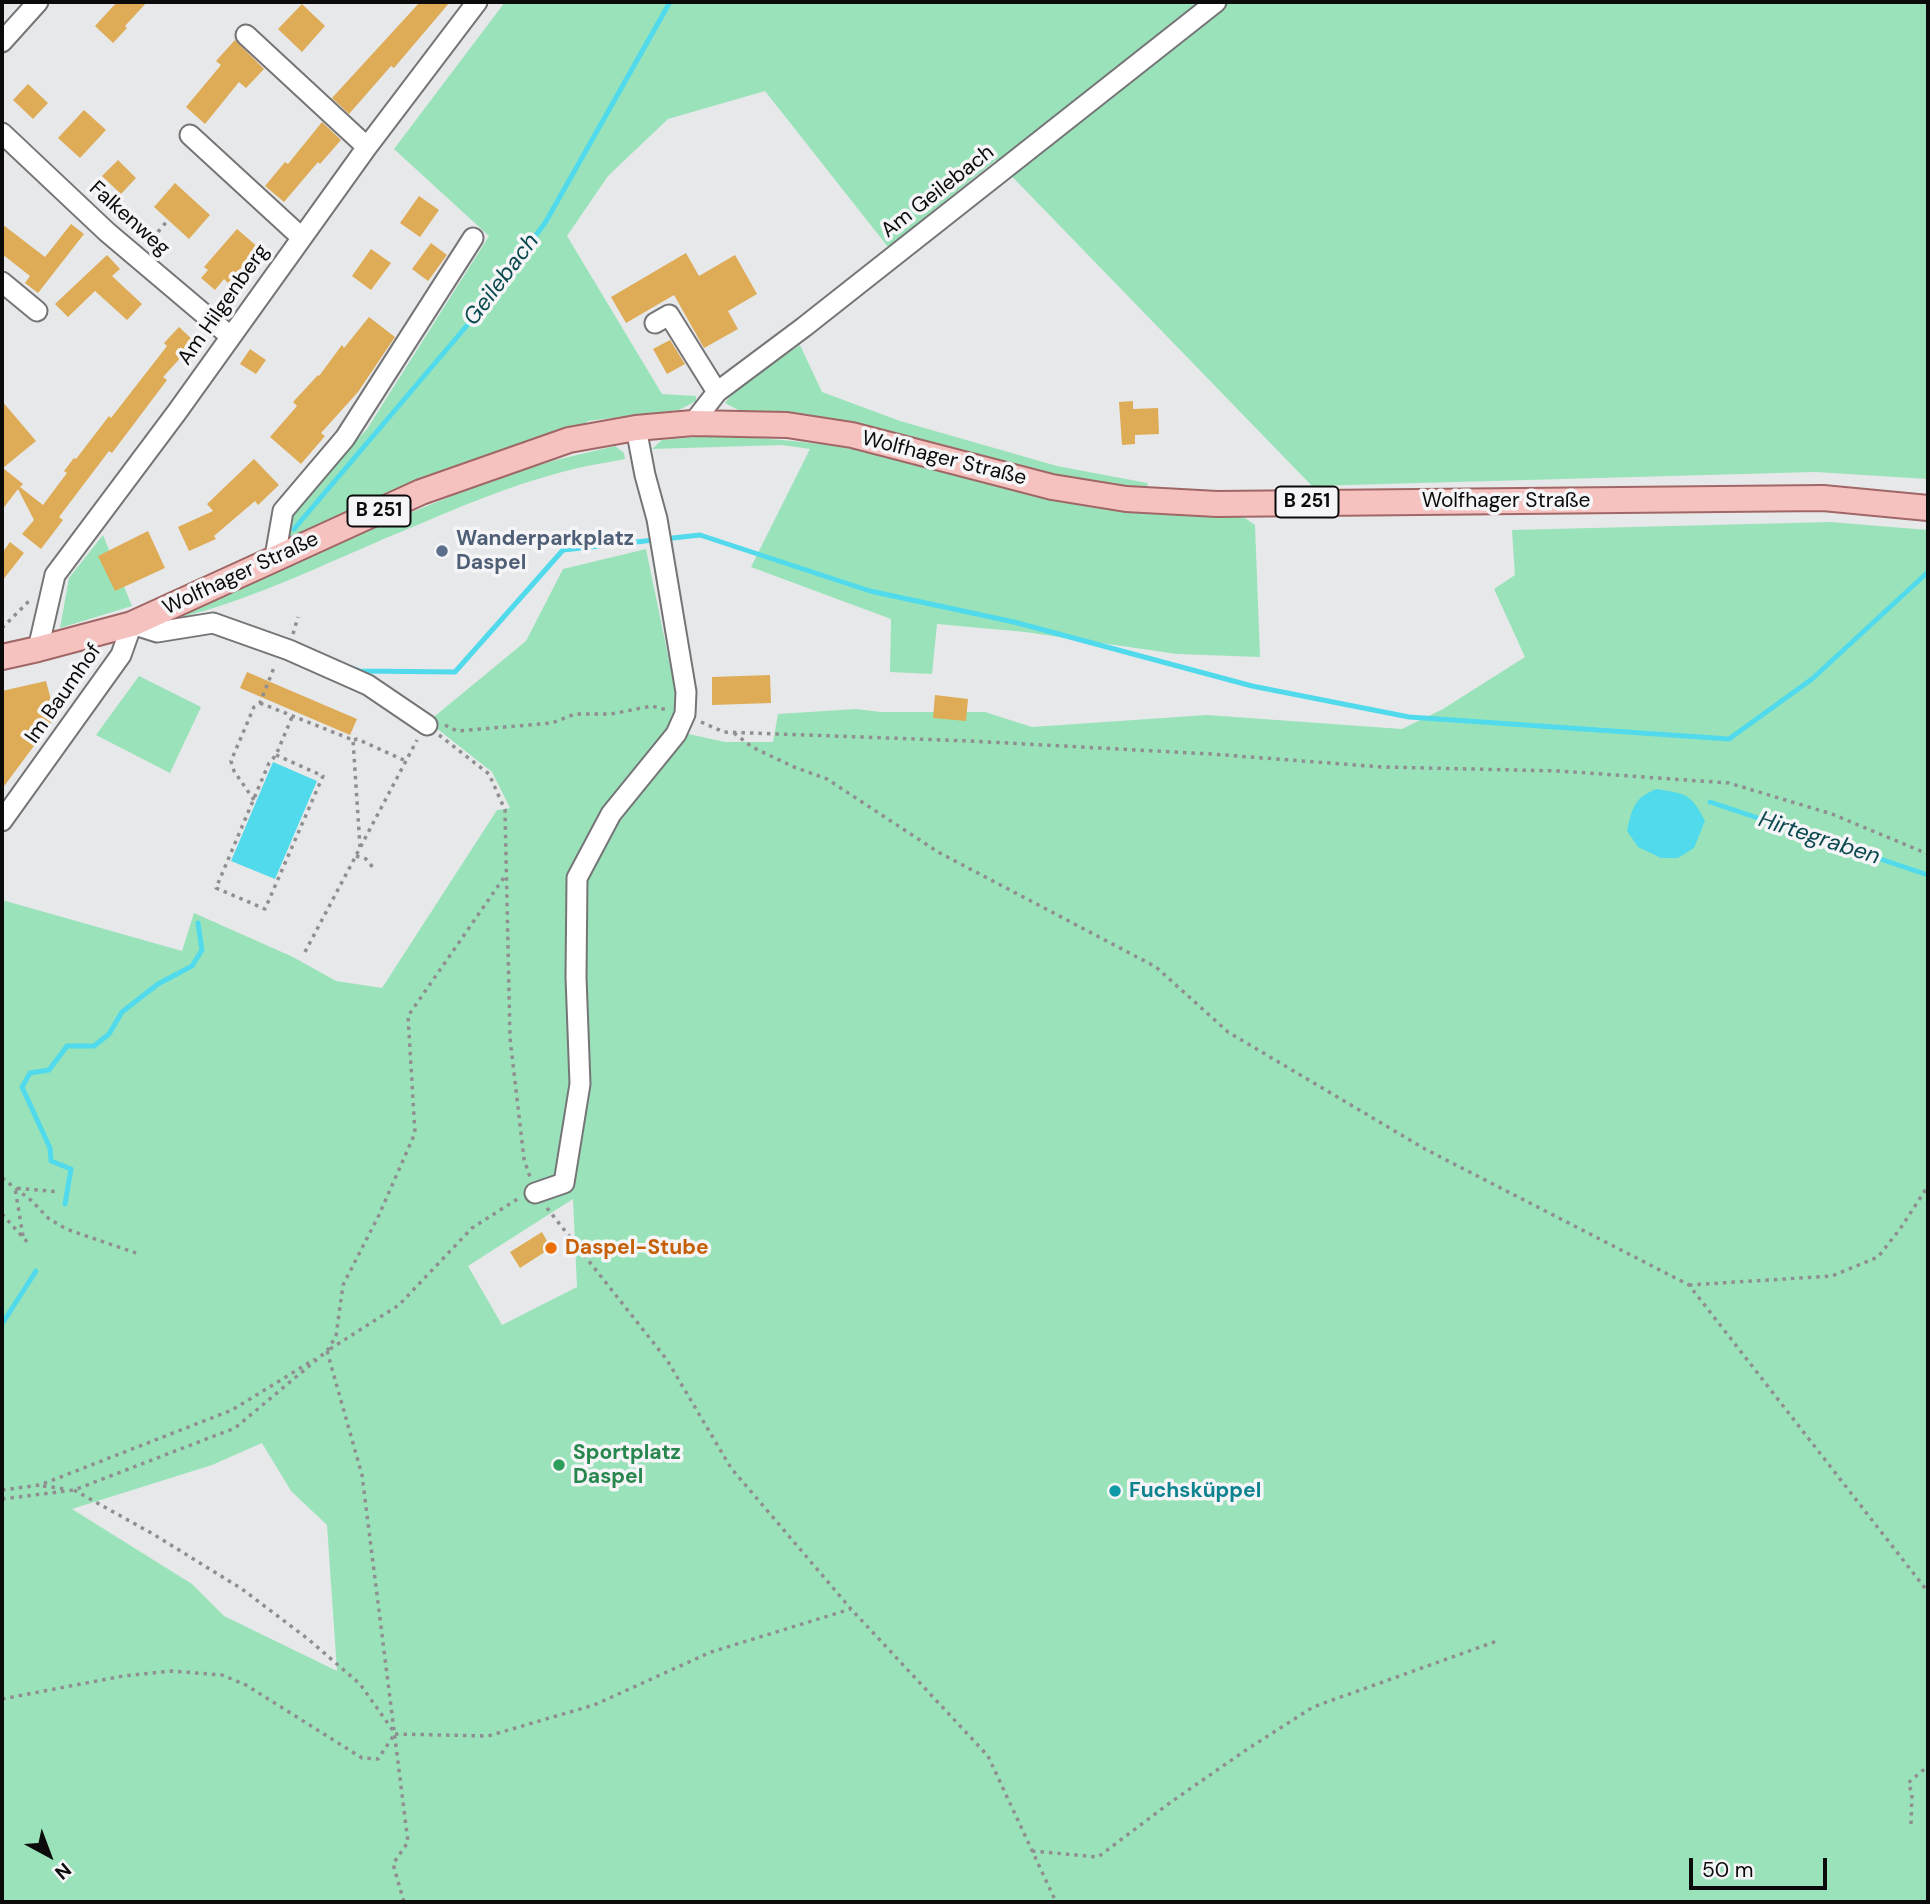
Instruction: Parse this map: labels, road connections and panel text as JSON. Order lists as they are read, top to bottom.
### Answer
{
  "streets": {
    "main road": ["Wolfhager Straße", "B 251"],
    "street": [
      "Am Geilebach",
      "Falkenweg",
      "Am Hilgenberg",
      "Im Baumhof"
    ]
  },
  "crossings": [
    ["Am Geilebach", "Wolfhager Straße"],
    ["Falkenweg", "Am Hilgenberg"],
    ["Am Hilgenberg", "Wolfhager Straße"],
    ["Wolfhager Straße", "Im Baumhof"]
  ],
  "water": ["Geilebach", "Hirtegraben"],
  "places": [
    "Wanderparkplatz Daspel",
    "Daspel-Stube",
    "Sportplatz Daspel",
    "Fuchsküppel"
  ],
  "scale_bar": "50 m",
  "north": "bottom right"
}
